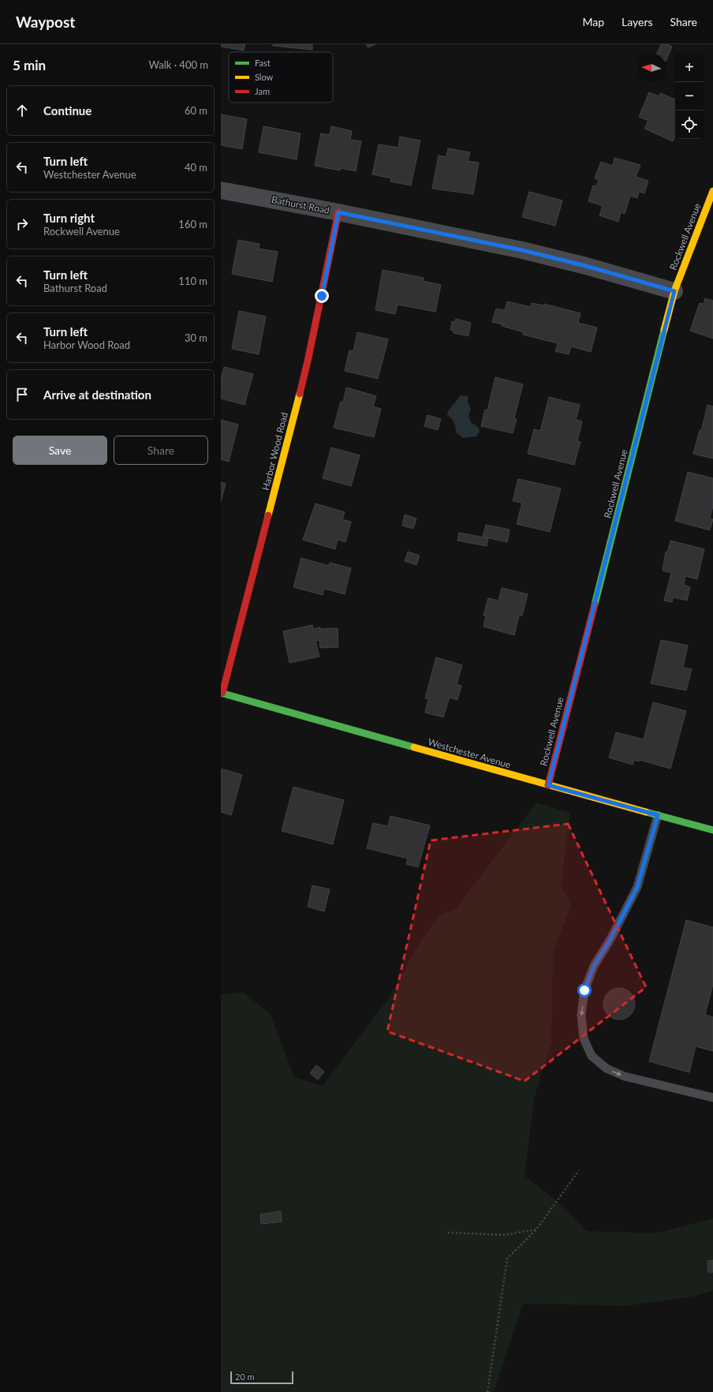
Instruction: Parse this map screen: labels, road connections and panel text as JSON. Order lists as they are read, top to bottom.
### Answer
{
  "streets": {
    "street": [
      "Bathurst Road",
      "Rockwell Avenue",
      "Harbor Wood Road",
      "Westchester Avenue"
    ]
  },
  "crossings": [
    ["Bathurst Road", "Rockwell Avenue"],
    ["Bathurst Road", "Harbor Wood Road"],
    ["Rockwell Avenue", "Westchester Avenue"],
    ["Harbor Wood Road", "Westchester Avenue"]
  ],
  "legend": ["Fast", "Slow", "Jam"],
  "scale_bar": "20 m",
  "north": "left",
  "page": {
    "header": "Waypost",
    "nav": ["Map", "Layers", "Share"],
    "heading": ["5 min", "Walk · 400 m"],
    "map_buttons": ["+", "−"],
    "list": [
      ["Continue", "60 m"],
      ["Turn left", "Westchester Avenue", "40 m"],
      ["Turn right", "Rockwell Avenue", "160 m"],
      ["Turn left", "Bathurst Road", "110 m"],
      ["Turn left", "Harbor Wood Road", "30 m"],
      "Arrive at destination"
    ],
    "buttons": ["Save", "Share"],
    "scale": "20 m"
  }
}
